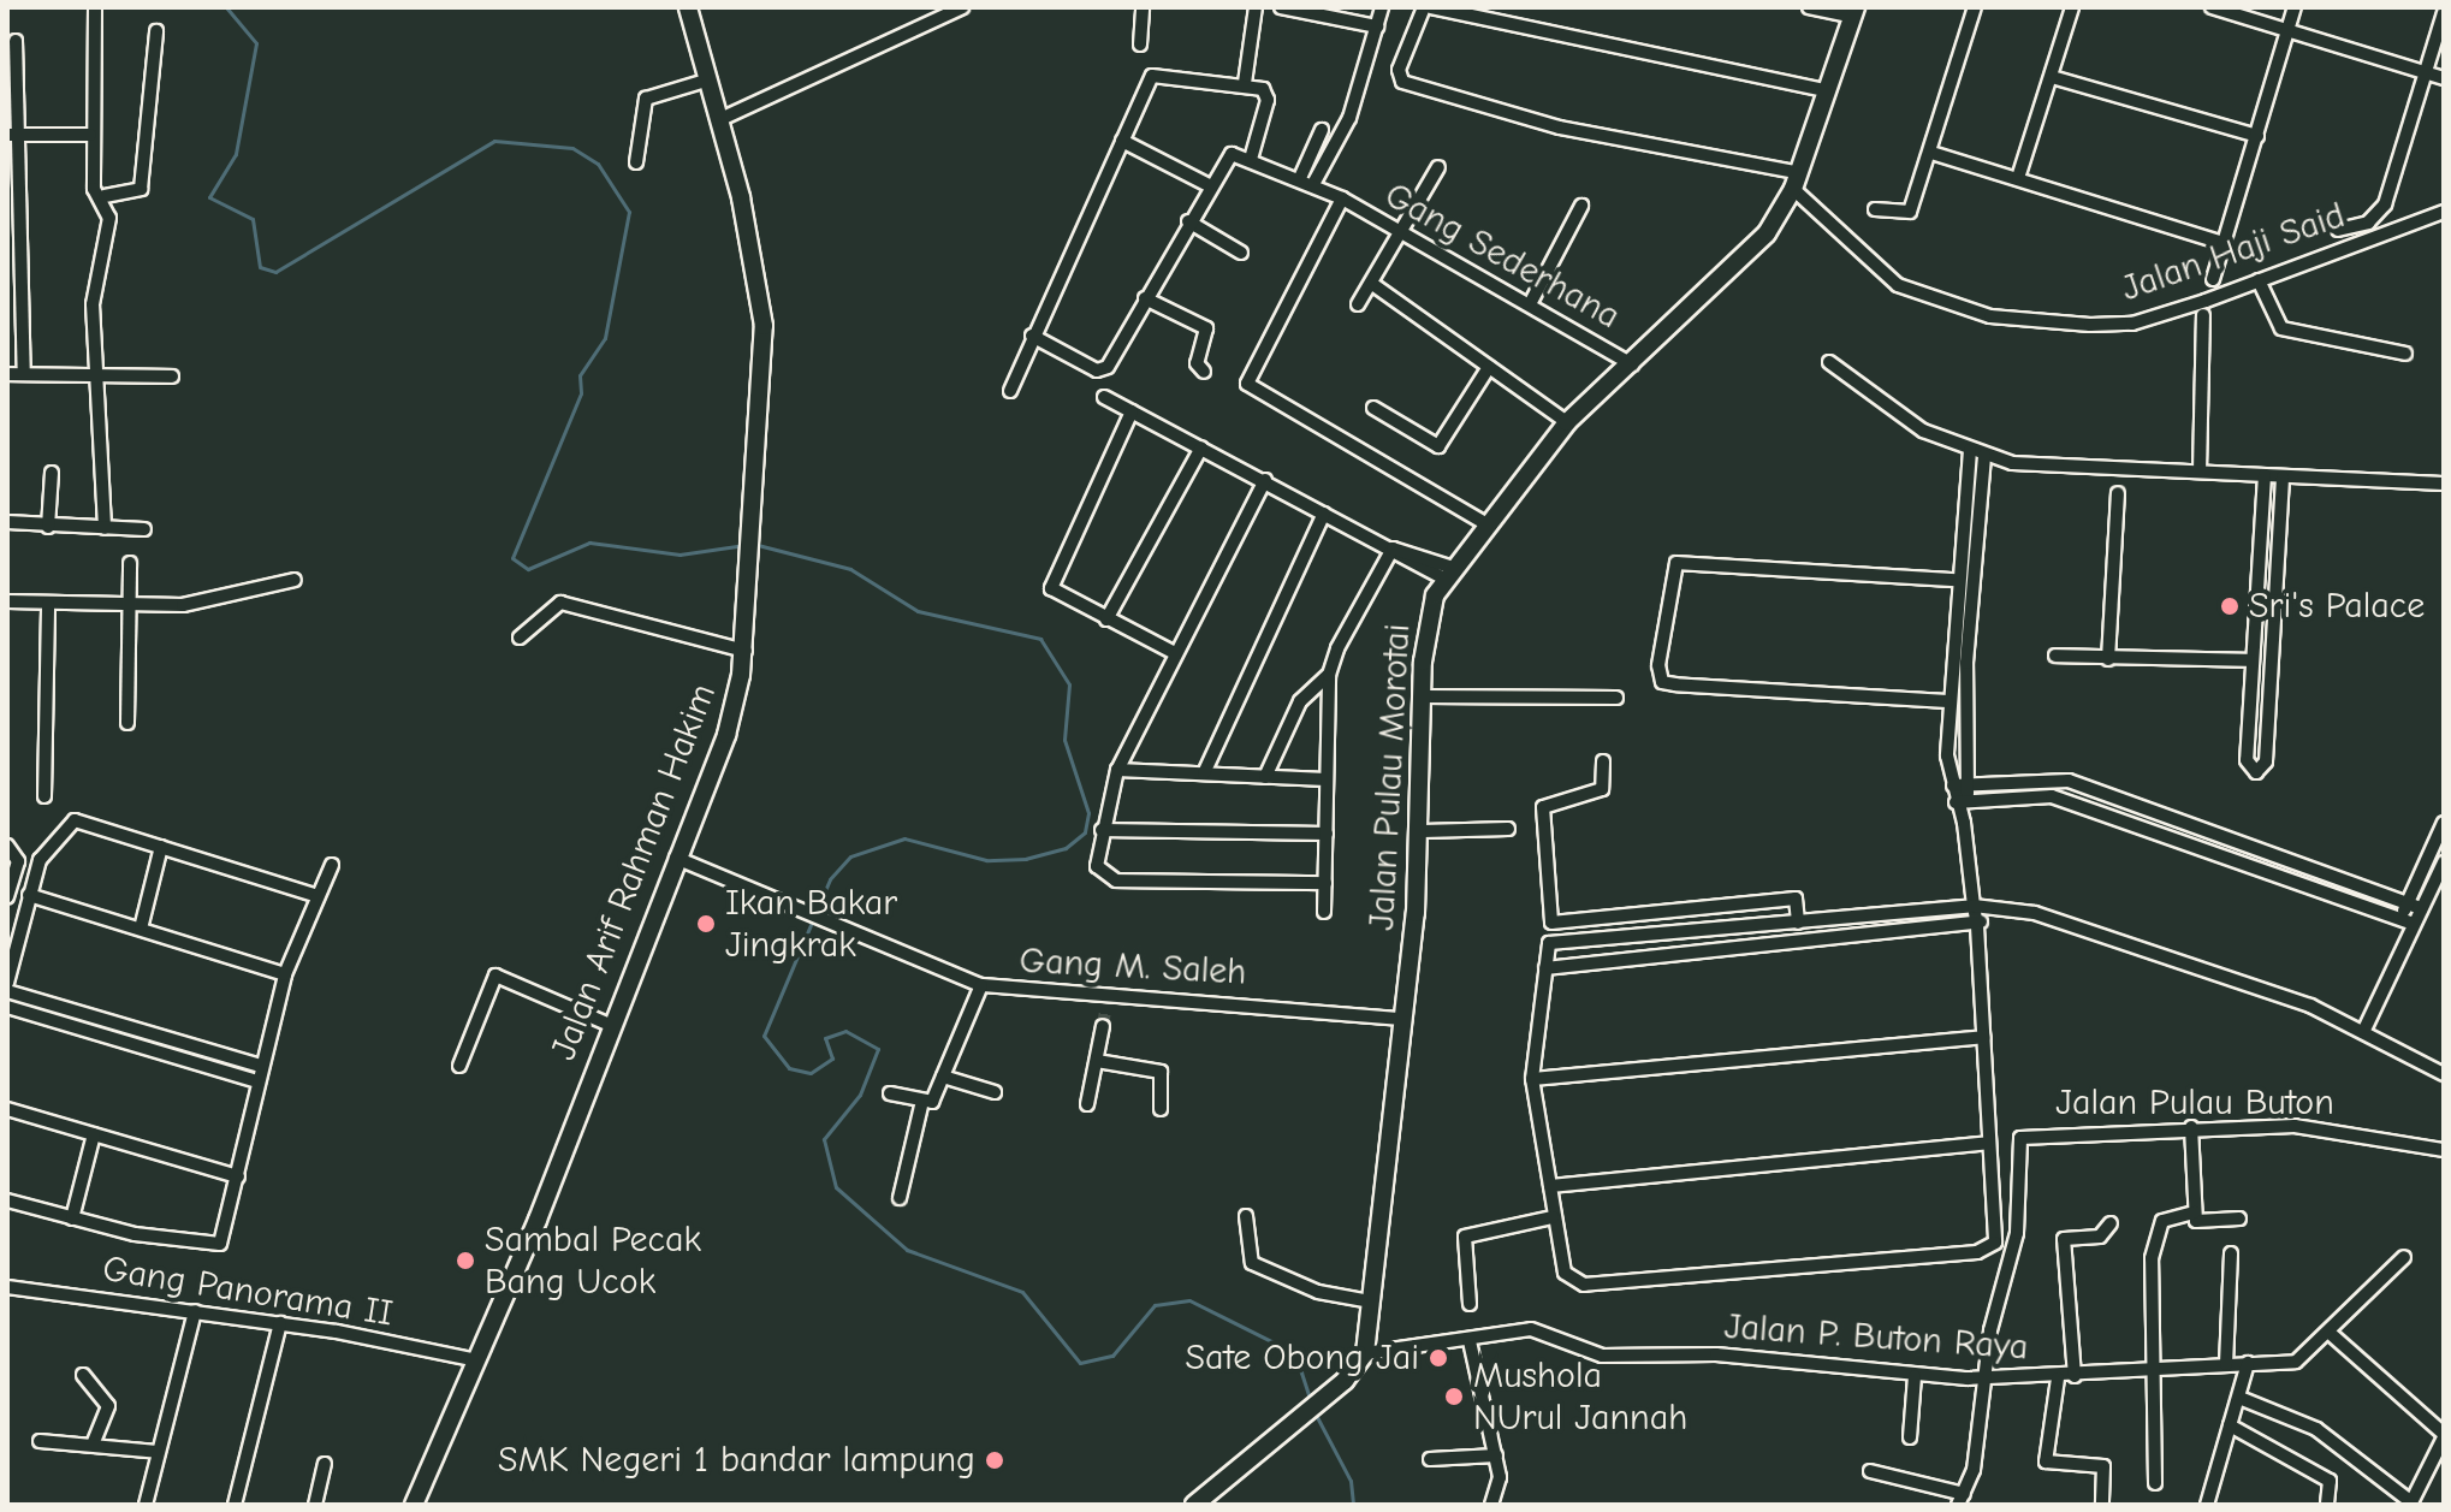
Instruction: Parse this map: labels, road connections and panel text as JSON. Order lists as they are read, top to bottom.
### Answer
{
  "streets": {
    "street": [
      "Jalan Haji Said",
      "Gang Sederhana",
      "Jalan Pulau Morotai",
      "Jalan Arif Rahman Hakim",
      "Gang M. Saleh",
      "Jalan Pulau Buton",
      "Gang Panorama II",
      "Jalan P. Buton Raya"
    ]
  },
  "crossings": [
    ["Jalan Haji Said", "Jalan Pulau Morotai"],
    ["Gang Sederhana", "Jalan Pulau Morotai"],
    ["Jalan Pulau Morotai", "Gang M. Saleh"],
    ["Jalan Pulau Morotai", "Jalan P. Buton Raya"],
    ["Jalan Arif Rahman Hakim", "Gang M. Saleh"],
    ["Jalan Arif Rahman Hakim", "Gang Panorama II"],
    ["Jalan Pulau Buton", "Jalan P. Buton Raya"]
  ],
  "places": [
    "Sri's Palace",
    "Ikan Bakar Jingkrak",
    "Sambal Pecak Bang Ucok",
    "Sate Obong Jai",
    "Mushola NUrul Jannah",
    "SMK Negeri 1 bandar lampung"
  ]
}
